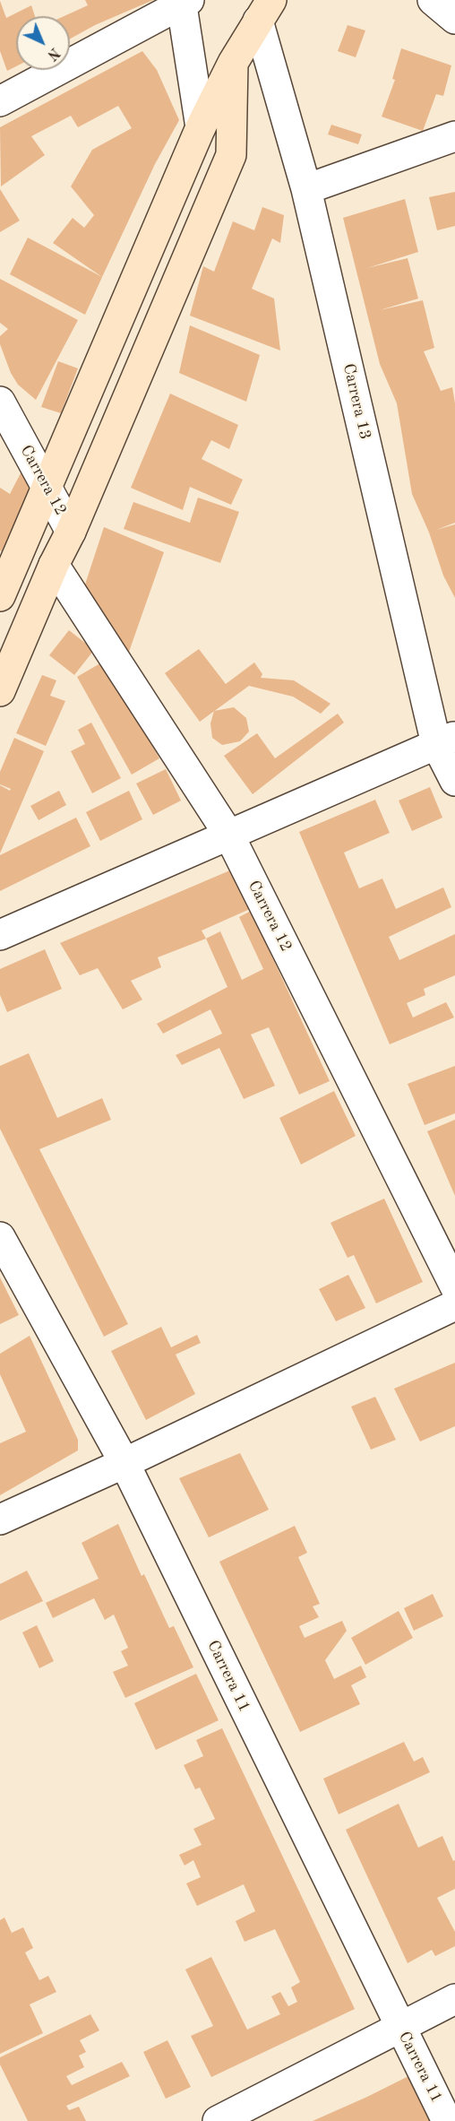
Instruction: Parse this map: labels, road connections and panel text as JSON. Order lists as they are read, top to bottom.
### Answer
{
  "streets": {
    "street": ["Carrera 13", "Carrera 12", "Carrera 11"]
  },
  "north": "bottom right"
}
